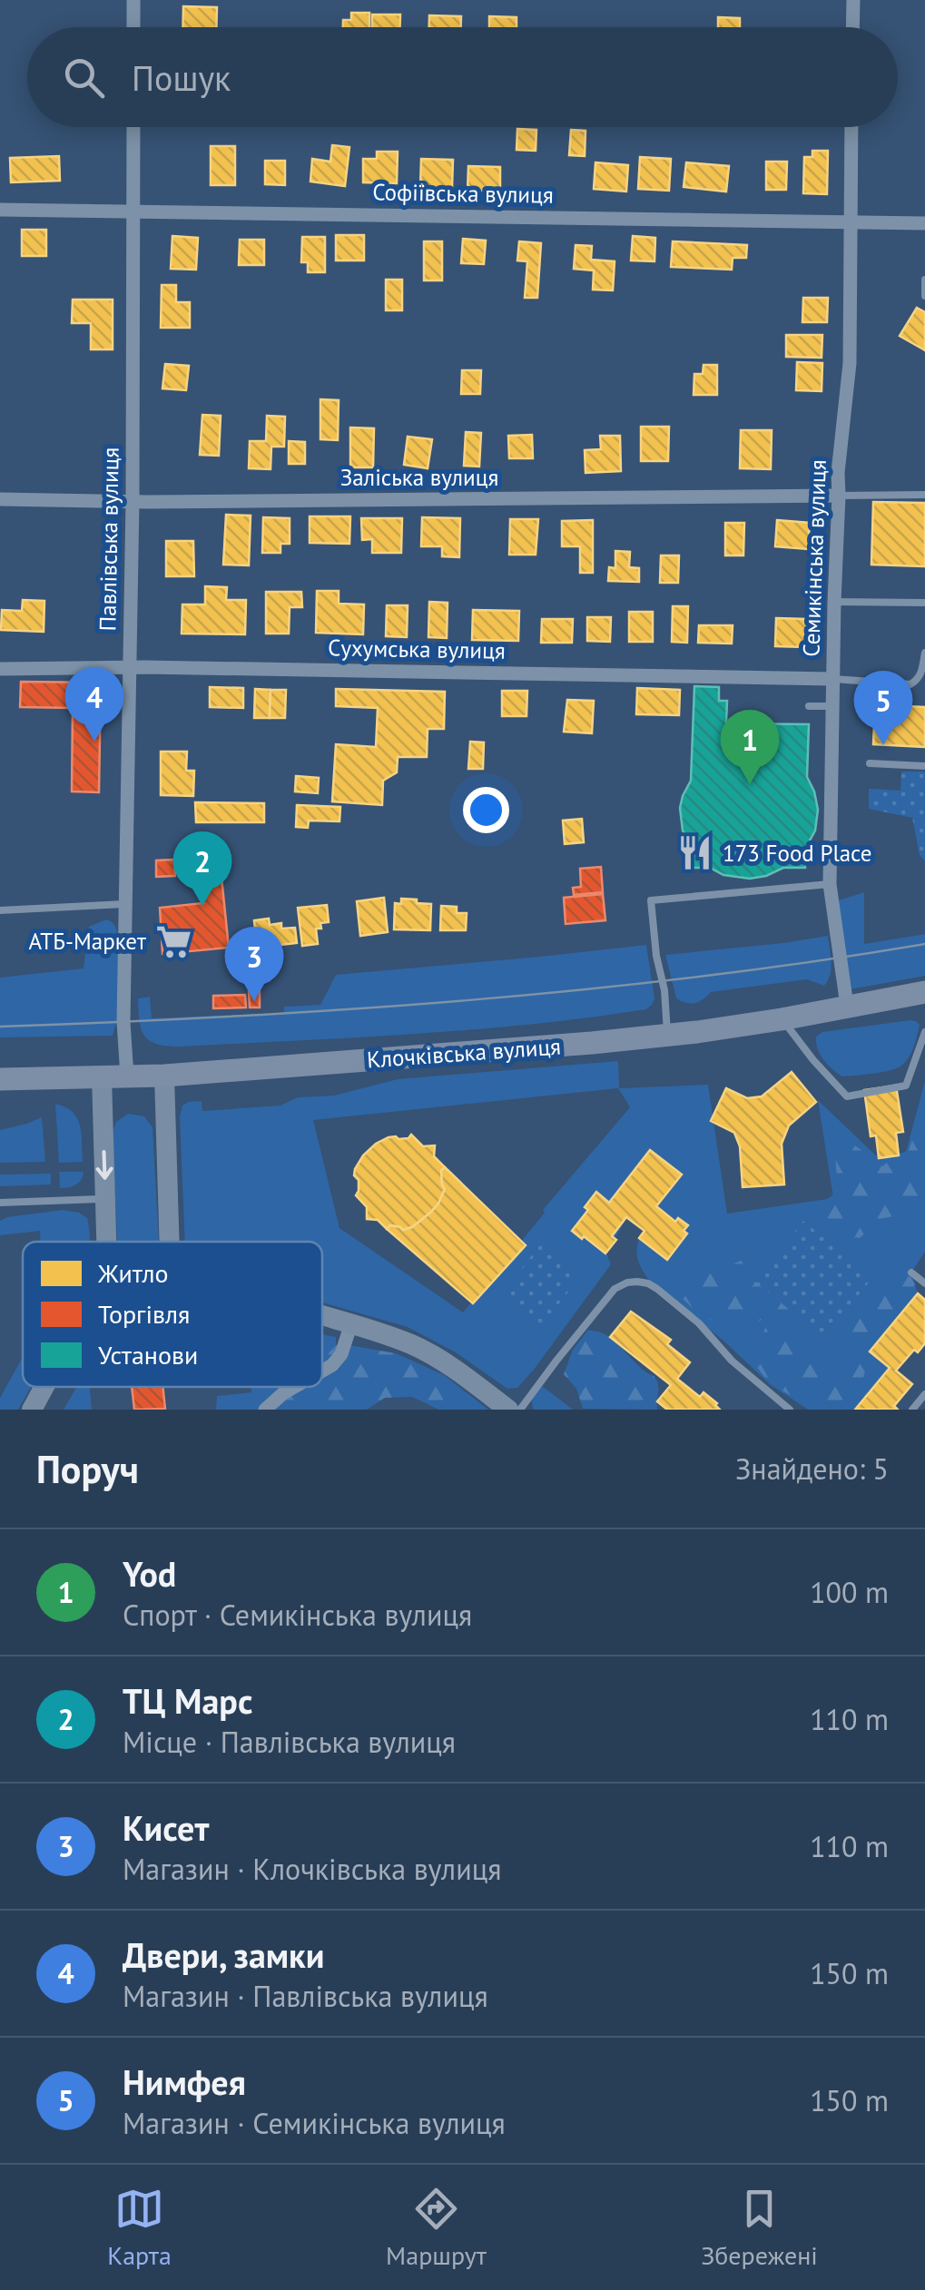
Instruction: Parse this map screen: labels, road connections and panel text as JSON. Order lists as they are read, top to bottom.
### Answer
{
  "streets": {
    "main road": ["Клочківська вулиця"],
    "street": [
      "Софіївська вулиця",
      "Заліська вулиця",
      "Павлівська вулиця",
      "Семикінська вулиця",
      "Сухумська вулиця"
    ]
  },
  "crossings": [
    ["Софіївська вулиця", "Павлівська вулиця"],
    ["Софіївська вулиця", "Семикінська вулиця"],
    ["Заліська вулиця", "Павлівська вулиця"],
    ["Заліська вулиця", "Семикінська вулиця"],
    ["Павлівська вулиця", "Сухумська вулиця"],
    ["Павлівська вулиця", "Клочківська вулиця"],
    ["Семикінська вулиця", "Сухумська вулиця"],
    ["Семикінська вулиця", "Клочківська вулиця"]
  ],
  "places": {
    "restaurant": ["173 Food Place"],
    "supermarket": ["АТБ-Маркет"]
  },
  "legend": ["Житло", "Торгівля", "Установи"],
  "page": {
    "search": "Пошук",
    "pins": [
      "4",
      "5",
      "1",
      "2",
      "3"
    ],
    "heading": ["Поруч", "Знайдено: 5"],
    "list": [
      {
        "mark": "1",
        "name": "Yod",
        "note": "Спорт · Семикінська вулиця",
        "value": "100 m"
      },
      {
        "mark": "2",
        "name": "ТЦ Марс",
        "note": "Місце · Павлівська вулиця",
        "value": "110 m"
      },
      {
        "mark": "3",
        "name": "Кисет",
        "note": "Магазин · Клочківська вулиця",
        "value": "110 m"
      },
      {
        "mark": "4",
        "name": "Двери, замки",
        "note": "Магазин · Павлівська вулиця",
        "value": "150 m"
      },
      {
        "mark": "5",
        "name": "Нимфея",
        "note": "Магазин · Семикінська вулиця",
        "value": "150 m"
      }
    ],
    "nav": ["Карта", "Маршрут", "Збережені"]
  }
}
